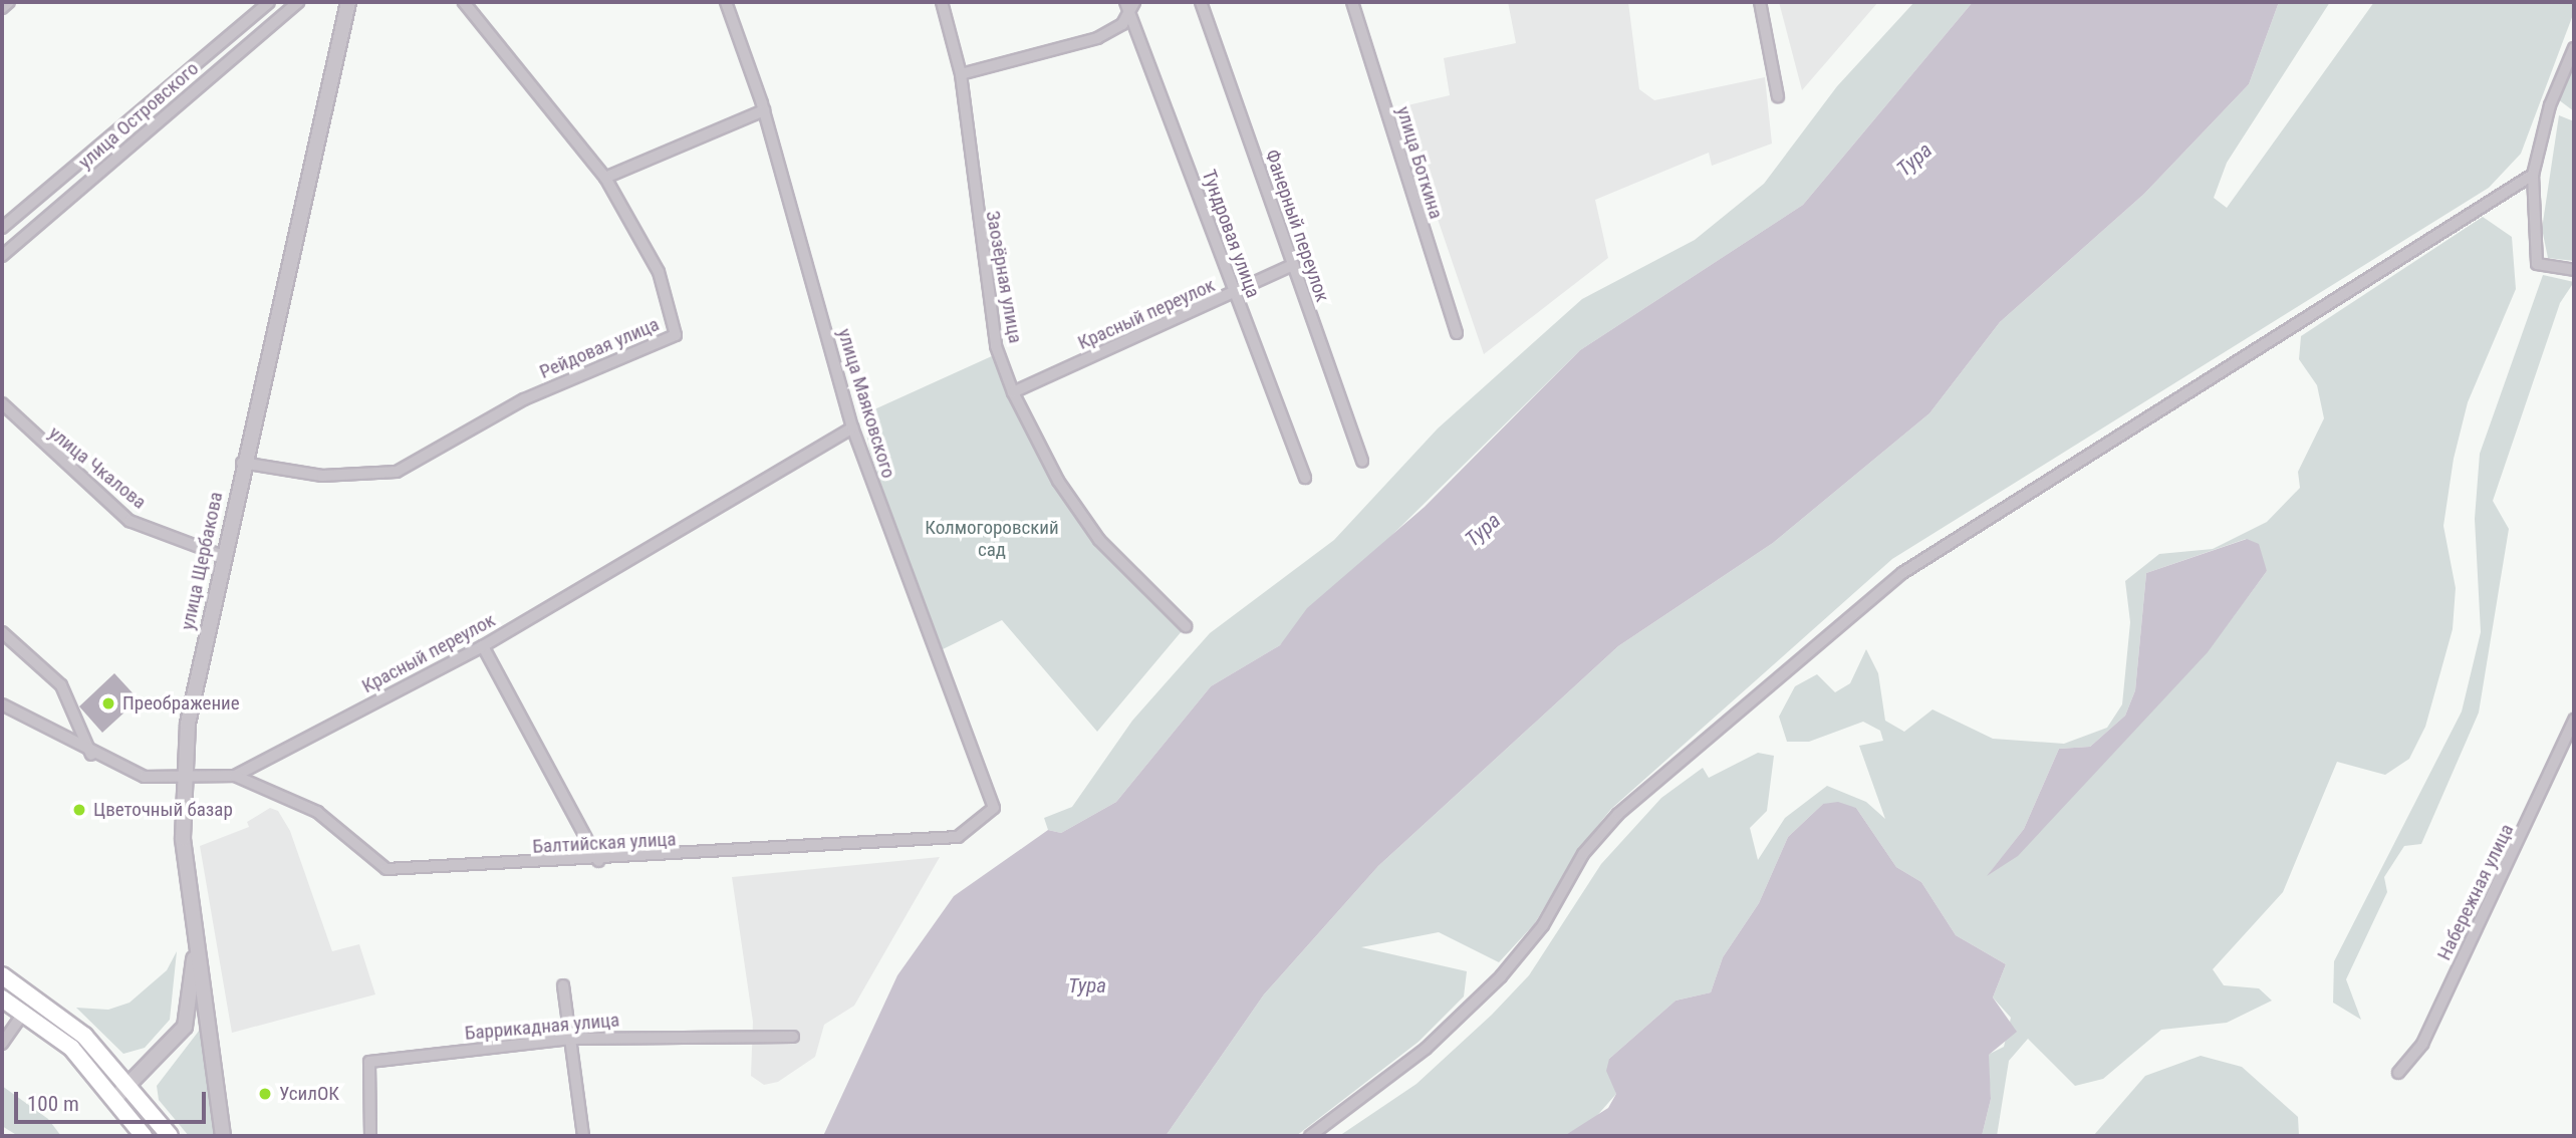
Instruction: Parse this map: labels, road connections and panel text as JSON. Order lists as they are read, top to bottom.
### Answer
{
  "streets": {
    "street": [
      "улица Островского",
      "улица Боткина",
      "Фанерный переулок",
      "Тундровая улица",
      "Заозёрная улица",
      "Красный переулок",
      "Рейдовая улица",
      "улица Маяковского",
      "улица Чкалова",
      "улица Щербакова",
      "Балтийская улица",
      "Набережная улица",
      "Баррикадная улица"
    ]
  },
  "crossings": [
    ["Фанерный переулок", "Красный переулок"],
    ["Тундровая улица", "Красный переулок"],
    ["Заозёрная улица", "Красный переулок"],
    ["Красный переулок", "улица Маяковского"],
    ["Красный переулок", "улица Щербакова"],
    ["Красный переулок", "Балтийская улица"],
    ["Рейдовая улица", "улица Щербакова"],
    ["улица Маяковского", "Балтийская улица"],
    ["улица Чкалова", "улица Щербакова"]
  ],
  "water": ["Тура"],
  "parks": ["Колмогоровский сад"],
  "places": ["Преображение", "Цветочный базар", "УсилОК"],
  "scale_bar": "100 m"
}
